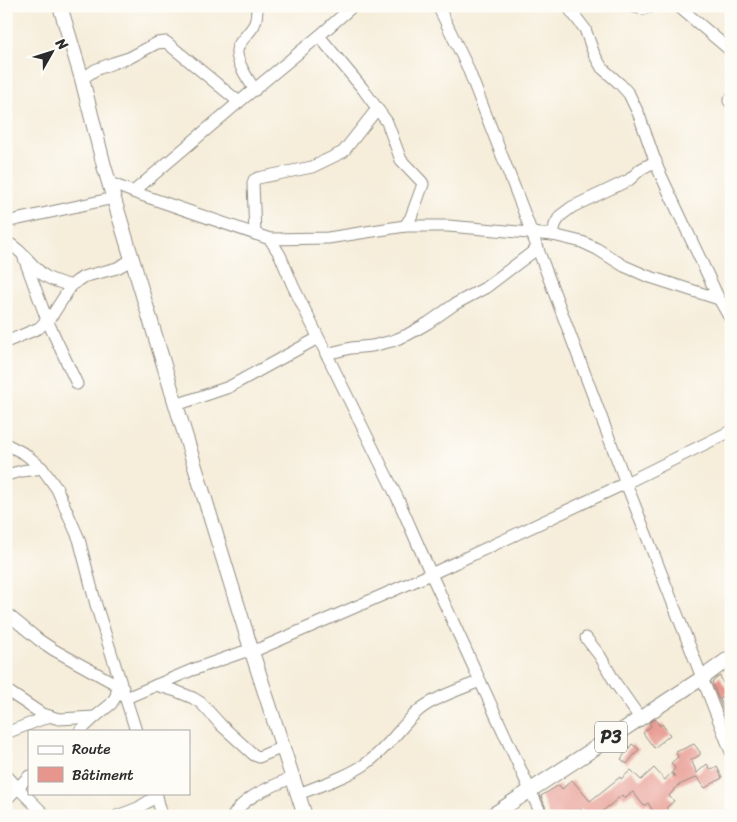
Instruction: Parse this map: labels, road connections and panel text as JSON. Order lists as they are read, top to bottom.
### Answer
{
  "streets": {
    "main road": ["P3"]
  },
  "legend": ["Route", "Bâtiment"],
  "north": "top right"
}
